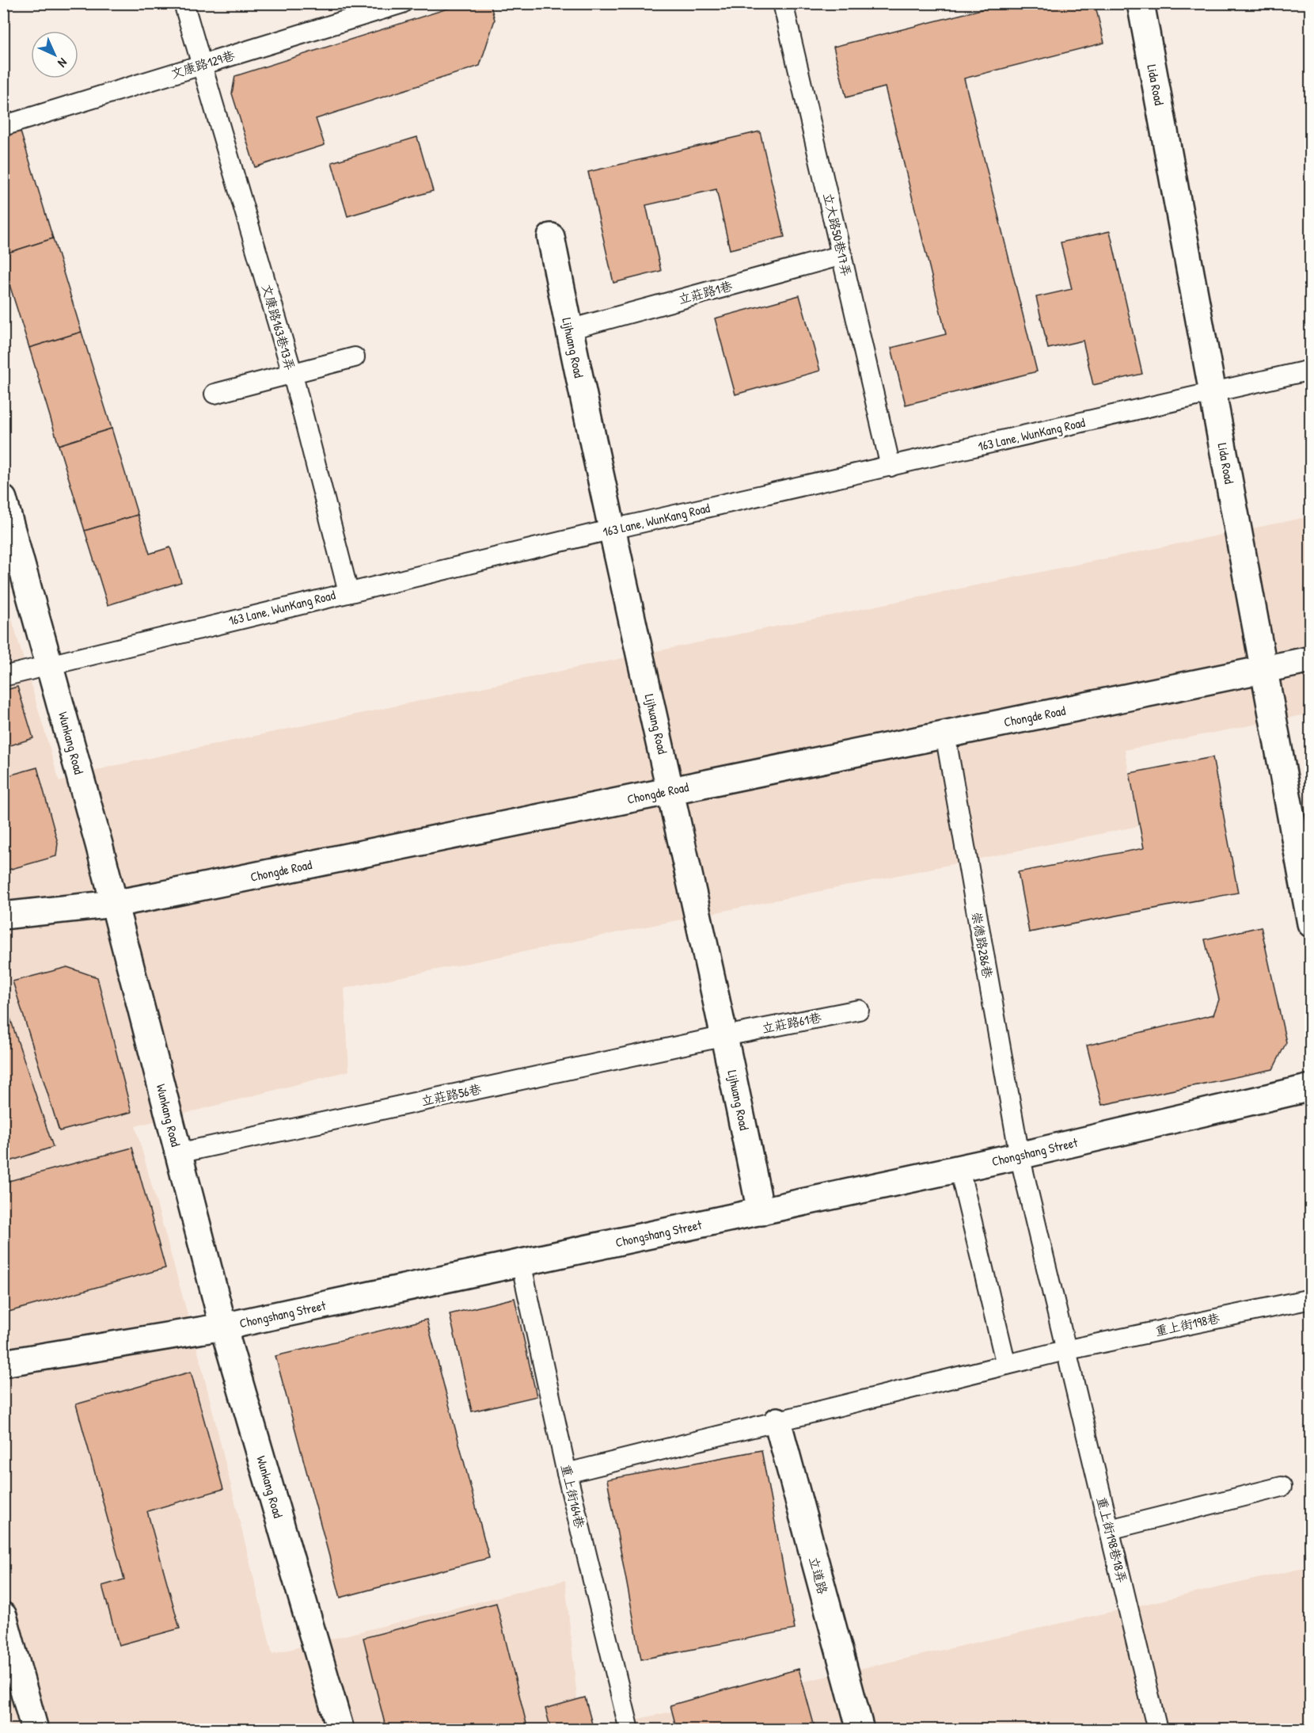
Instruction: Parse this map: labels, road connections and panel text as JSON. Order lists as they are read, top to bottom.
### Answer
{
  "streets": {
    "street": [
      "Lida Road",
      "Lijhuang Road",
      "Chongde Road",
      "Wunkang Road",
      "Chongshang Street",
      "立道路"
    ],
    "lane": [
      "文康路129巷",
      "立大路50巷17弄",
      "立莊路1巷",
      "文康路163巷13弄",
      "163 Lane, WunKang Road",
      "崇德路286巷",
      "立莊路61巷",
      "立莊路56巷",
      "重上街198巷",
      "重上街164巷",
      "重上街198巷18弄"
    ]
  },
  "crossings": [
    ["文康路129巷", "文康路163巷13弄"],
    ["Lida Road", "163 Lane, WunKang Road"],
    ["Lida Road", "Chongde Road"],
    ["立大路50巷17弄", "立莊路1巷"],
    ["立大路50巷17弄", "163 Lane, WunKang Road"],
    ["立莊路1巷", "Lijhuang Road"],
    ["文康路163巷13弄", "163 Lane, WunKang Road"],
    ["Lijhuang Road", "163 Lane, WunKang Road"],
    ["Lijhuang Road", "Chongde Road"],
    ["Lijhuang Road", "立莊路61巷"],
    ["Lijhuang Road", "立莊路56巷"],
    ["Lijhuang Road", "Chongshang Street"],
    ["163 Lane, WunKang Road", "Wunkang Road"],
    ["Chongde Road", "Wunkang Road"],
    ["Chongde Road", "崇德路286巷"],
    ["Wunkang Road", "立莊路56巷"],
    ["Wunkang Road", "Chongshang Street"],
    ["崇德路286巷", "Chongshang Street"],
    ["崇德路286巷", "重上街198巷"],
    ["崇德路286巷", "重上街198巷18弄"],
    ["立莊路61巷", "立莊路56巷"],
    ["Chongshang Street", "重上街164巷"],
    ["重上街198巷", "重上街198巷18弄"]
  ],
  "north": "bottom right"
}
